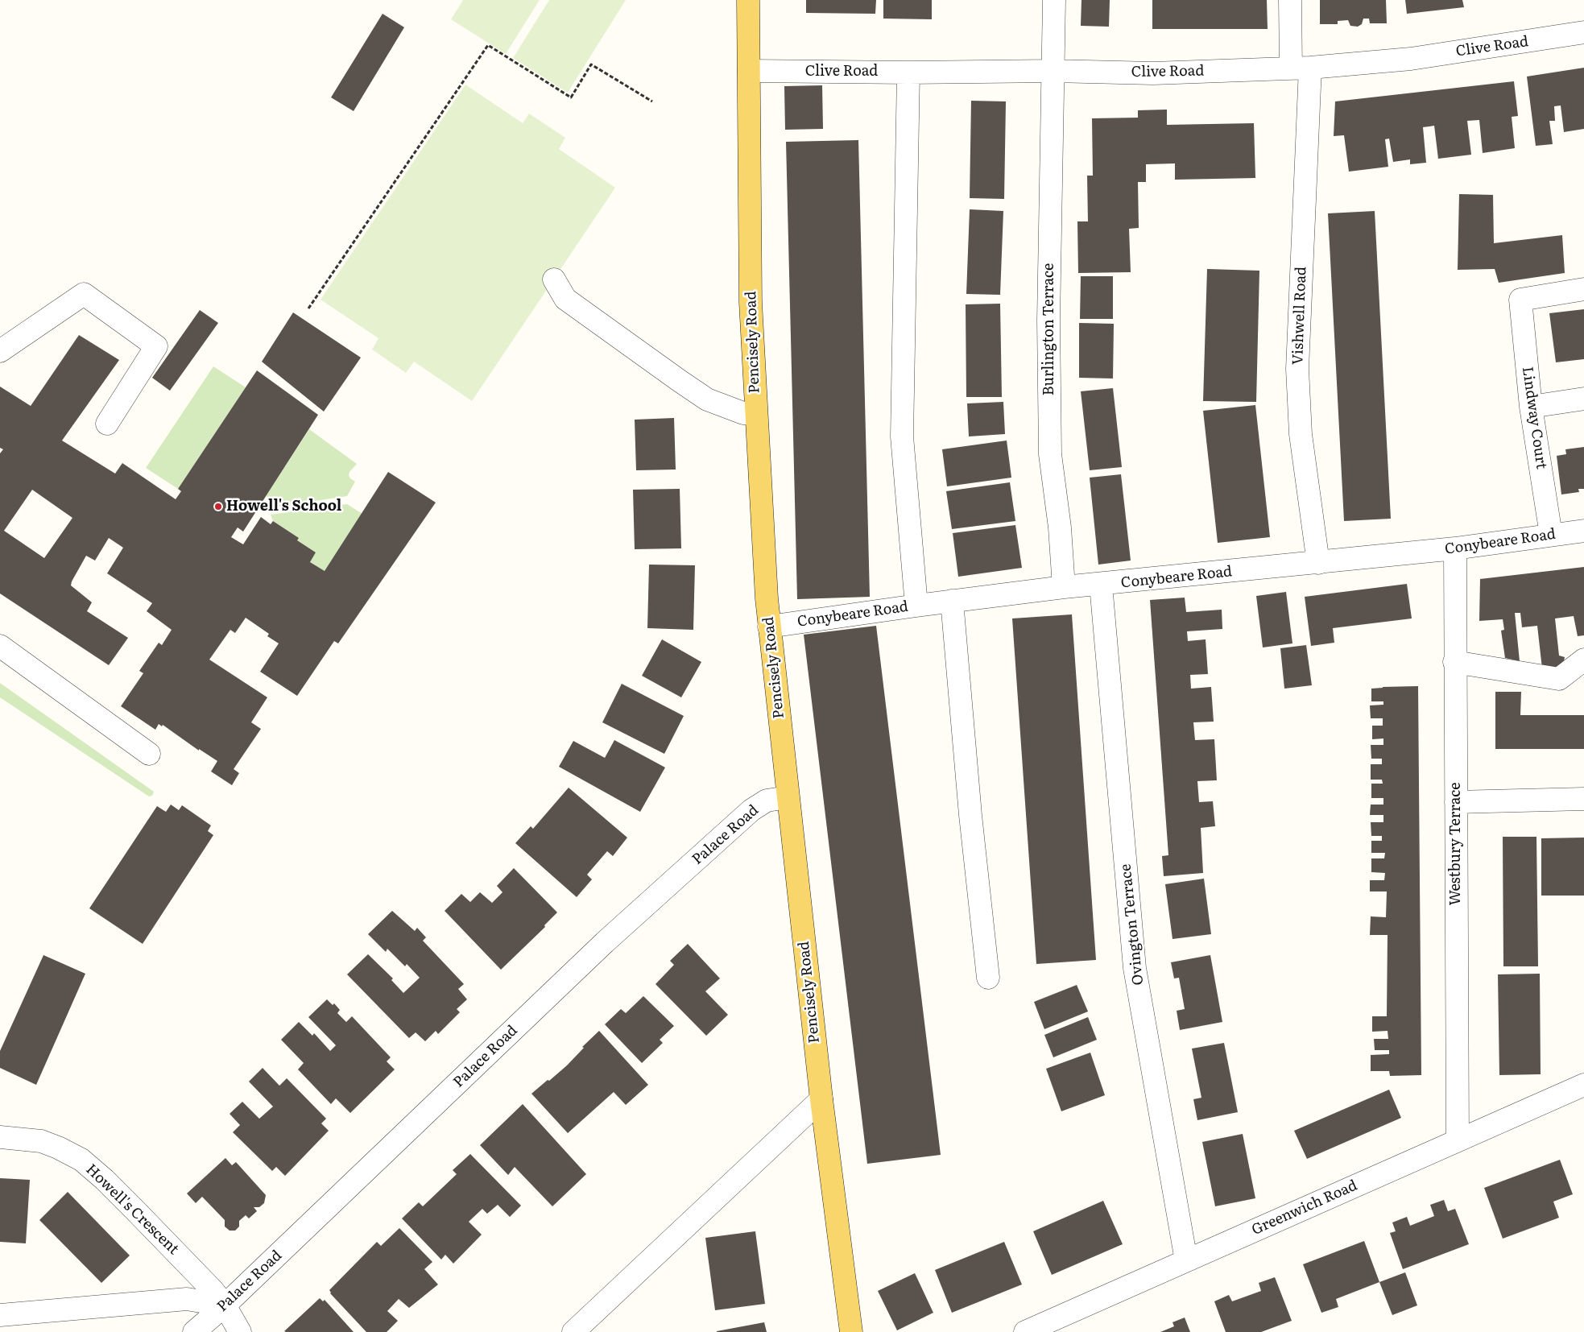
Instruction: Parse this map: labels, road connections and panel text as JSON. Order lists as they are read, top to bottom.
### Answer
{
  "streets": {
    "main road": ["Pencisely Road"],
    "street": [
      "Clive Road",
      "Vishwell Road",
      "Burlington Terrace",
      "Lindway Court",
      "Conybeare Road",
      "Palace Road",
      "Westbury Terrace",
      "Ovington Terrace",
      "Greenwich Road",
      "Howell's Crescent"
    ]
  },
  "crossings": [
    ["Clive Road", "Vishwell Road"],
    ["Clive Road", "Burlington Terrace"],
    ["Clive Road", "Pencisely Road"],
    ["Vishwell Road", "Conybeare Road"],
    ["Burlington Terrace", "Conybeare Road"],
    ["Pencisely Road", "Conybeare Road"],
    ["Pencisely Road", "Palace Road"],
    ["Lindway Court", "Conybeare Road"],
    ["Conybeare Road", "Westbury Terrace"],
    ["Conybeare Road", "Ovington Terrace"],
    ["Palace Road", "Howell's Crescent"],
    ["Westbury Terrace", "Greenwich Road"],
    ["Ovington Terrace", "Greenwich Road"]
  ],
  "places": ["Howell's School"]
}
